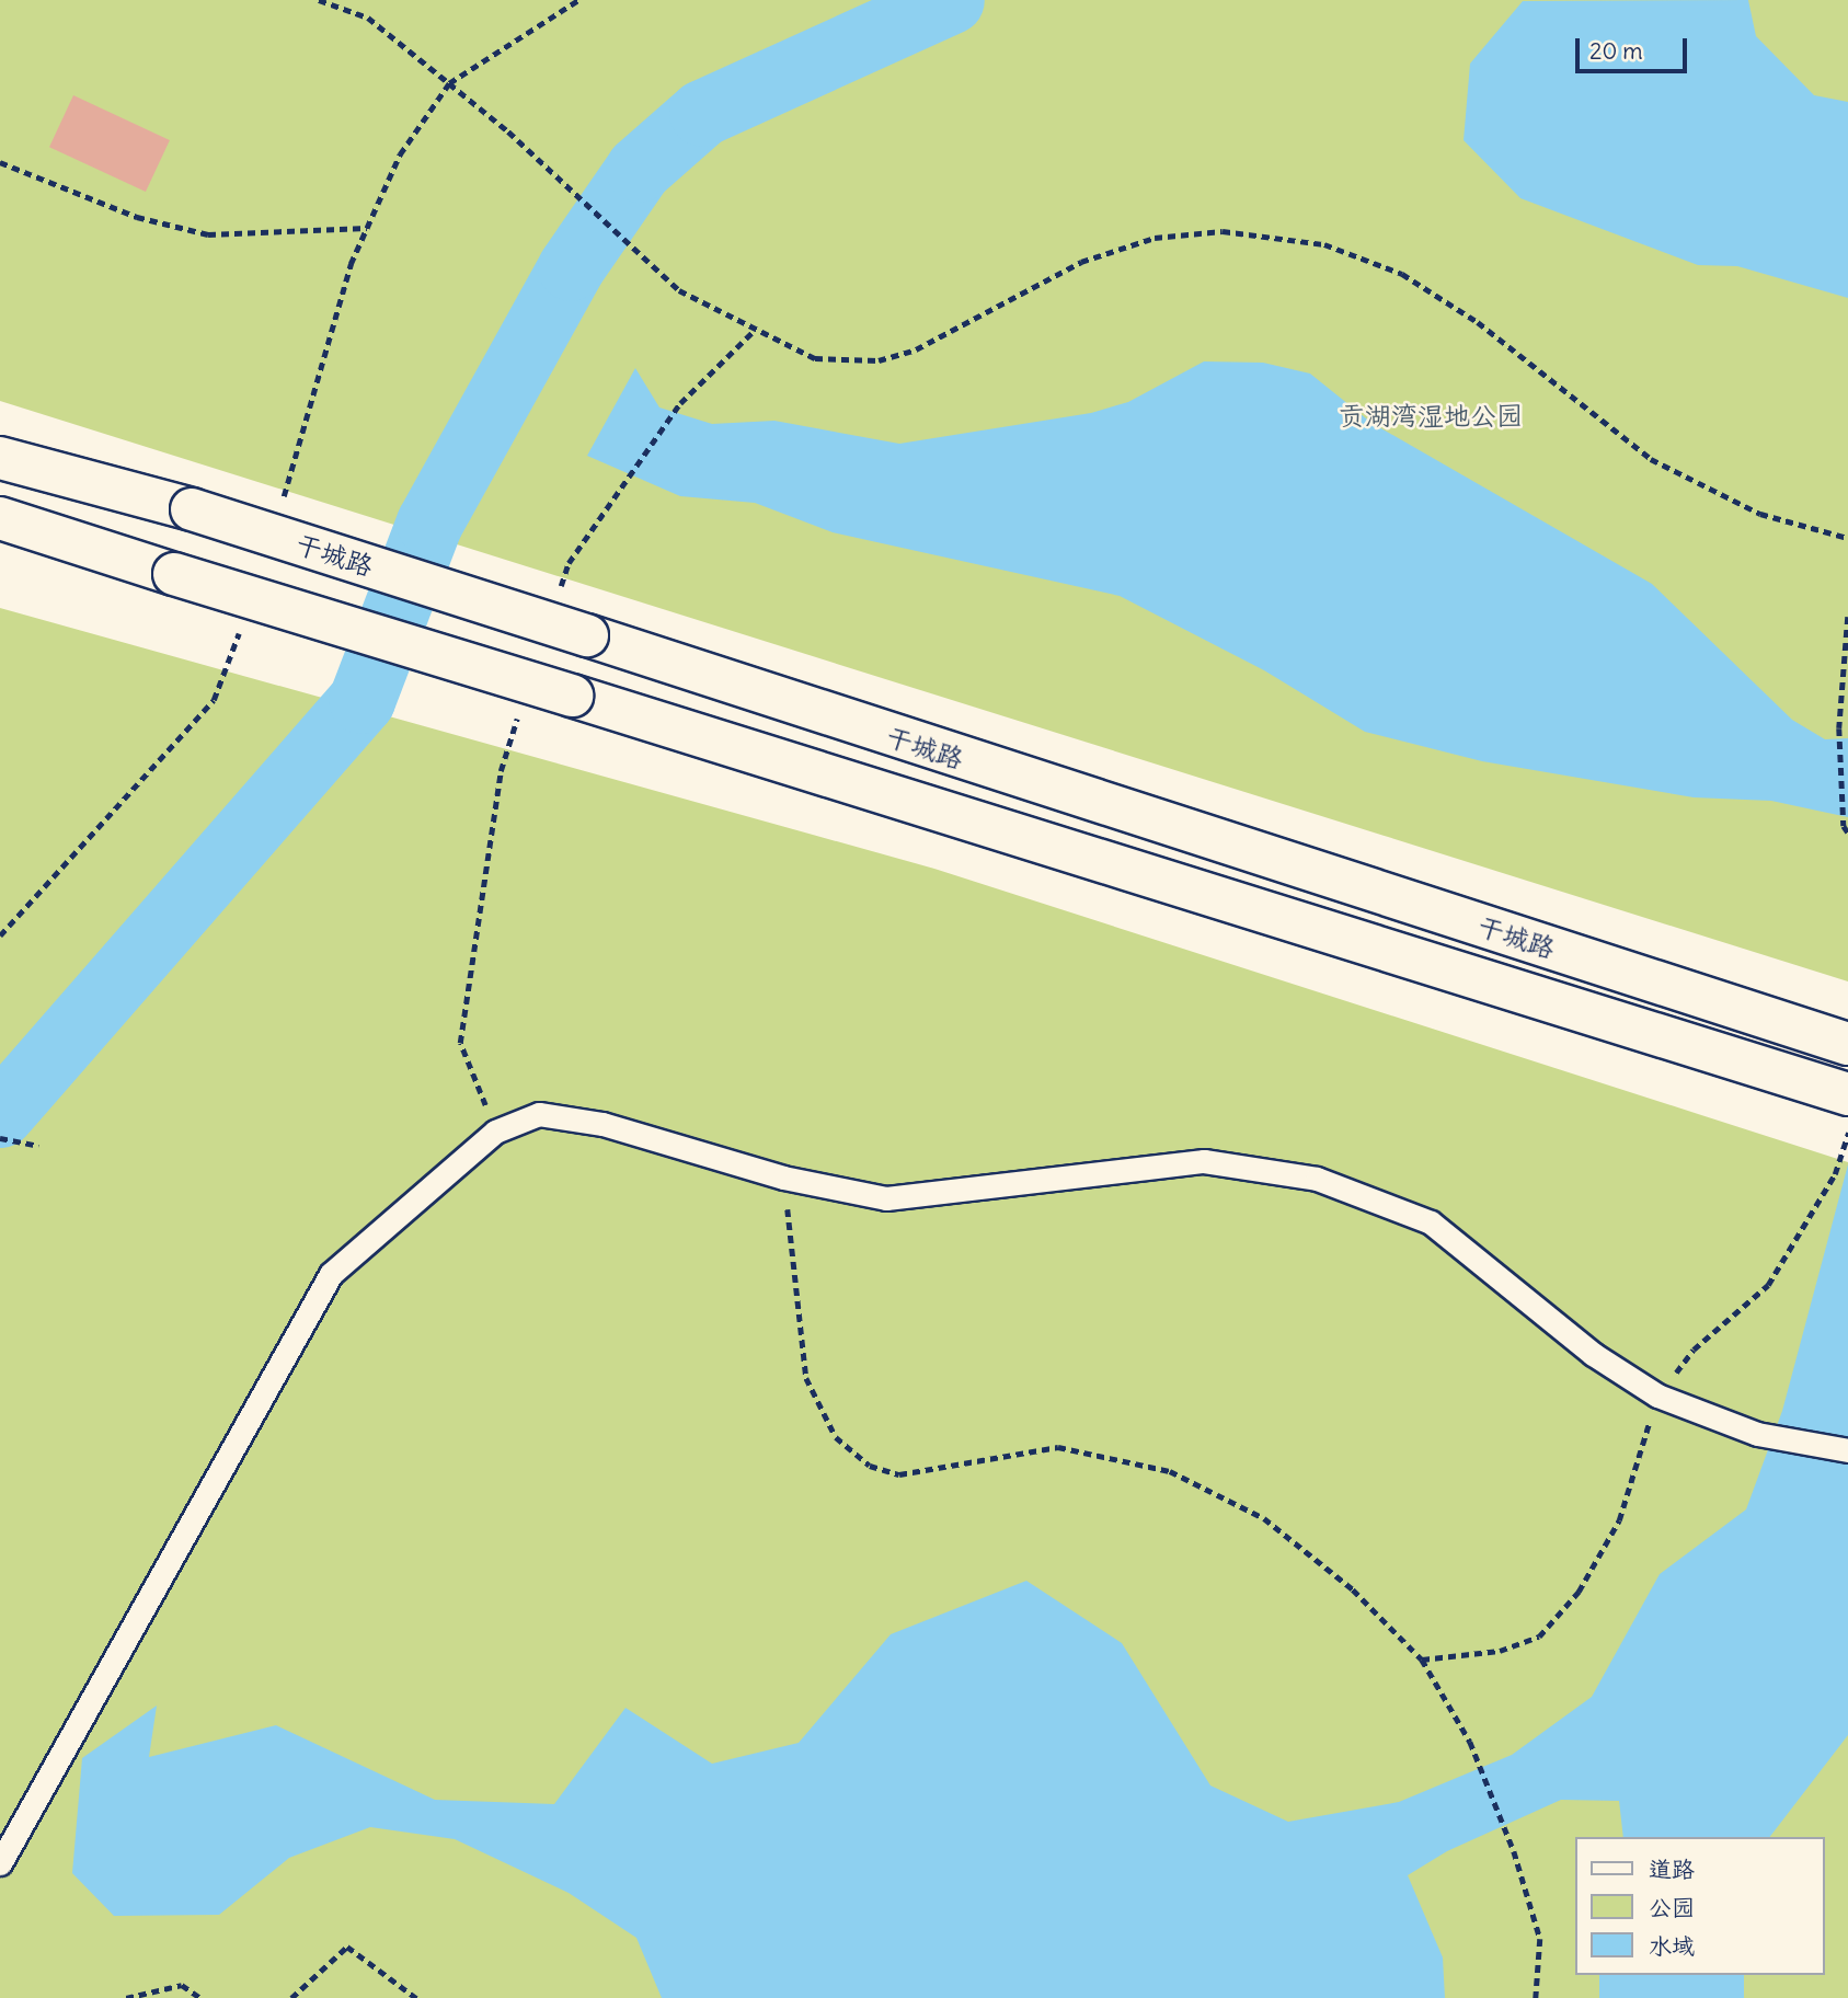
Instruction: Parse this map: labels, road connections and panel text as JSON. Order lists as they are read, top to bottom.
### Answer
{
  "streets": {
    "street": ["干城路"]
  },
  "parks": ["贡湖湾湿地公园"],
  "legend": ["道路", "公园", "水域"],
  "scale_bar": "20 m"
}
